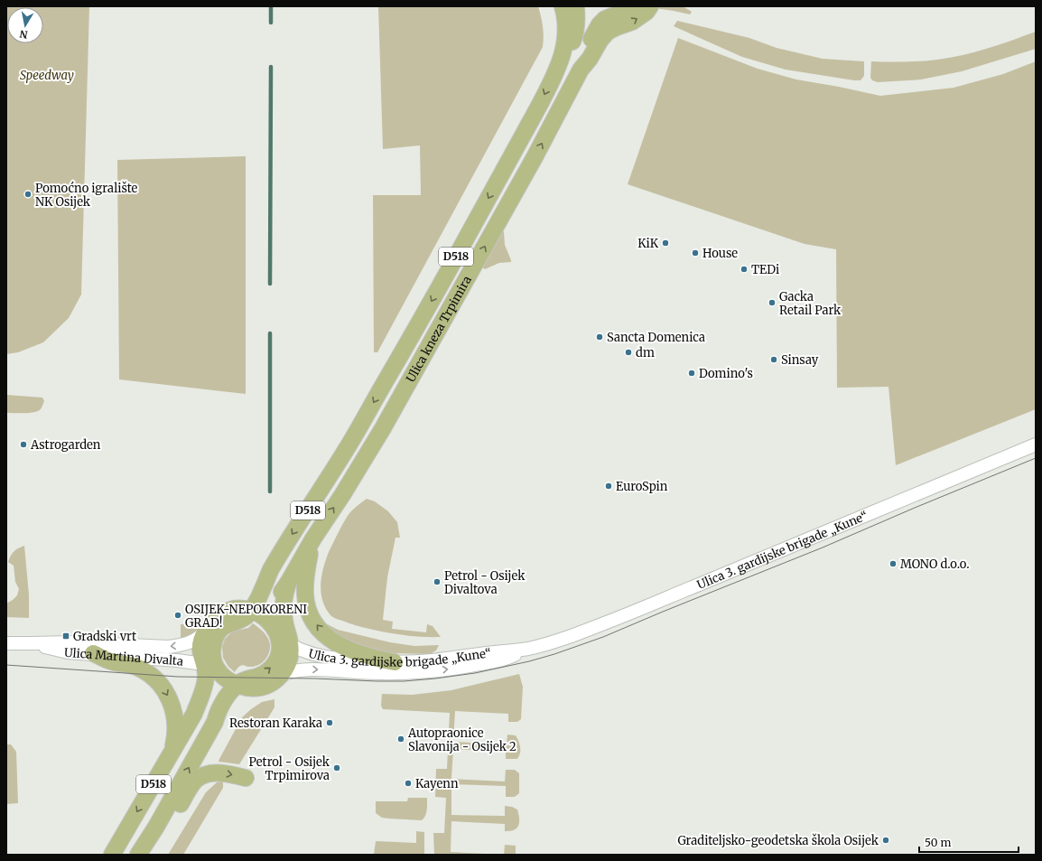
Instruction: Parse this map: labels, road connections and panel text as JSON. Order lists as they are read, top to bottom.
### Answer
{
  "streets": {
    "main road": ["D518", "Ulica kneza Trpimira"],
    "street": ["Ulica 3. gardijske brigade „Kune“", "Ulica Martina Divalta"]
  },
  "crossings": [
    ["D518", "Ulica kneza Trpimira"],
    ["D518", "Ulica 3. gardijske brigade „Kune“"],
    ["D518", "Ulica Martina Divalta"],
    ["Ulica kneza Trpimira", "Ulica 3. gardijske brigade „Kune“"],
    ["Ulica kneza Trpimira", "Ulica Martina Divalta"],
    ["Ulica 3. gardijske brigade „Kune“", "Ulica Martina Divalta"]
  ],
  "parks": ["Speedway"],
  "places": {
    "other": [
      "Pomoćno igralište NK Osijek",
      "KiK",
      "House",
      "TEDi",
      "Gacka Retail Park",
      "Sancta Domenica",
      "dm",
      "Sinsay",
      "Domino's",
      "Astrogarden",
      "EuroSpin",
      "MONO d.o.o.",
      "Petrol - Osijek Divaltova",
      "OSIJEK-NEPOKORENI GRAD!",
      "Restoran Karaka",
      "Autopraonice Slavonija - Osijek 2",
      "Petrol - Osijek Trpimirova",
      "Kayenn",
      "Graditeljsko-geodetska škola Osijek"
    ],
    "transit": ["Gradski vrt"]
  },
  "scale_bar": "50 m",
  "north": "bottom"
}
